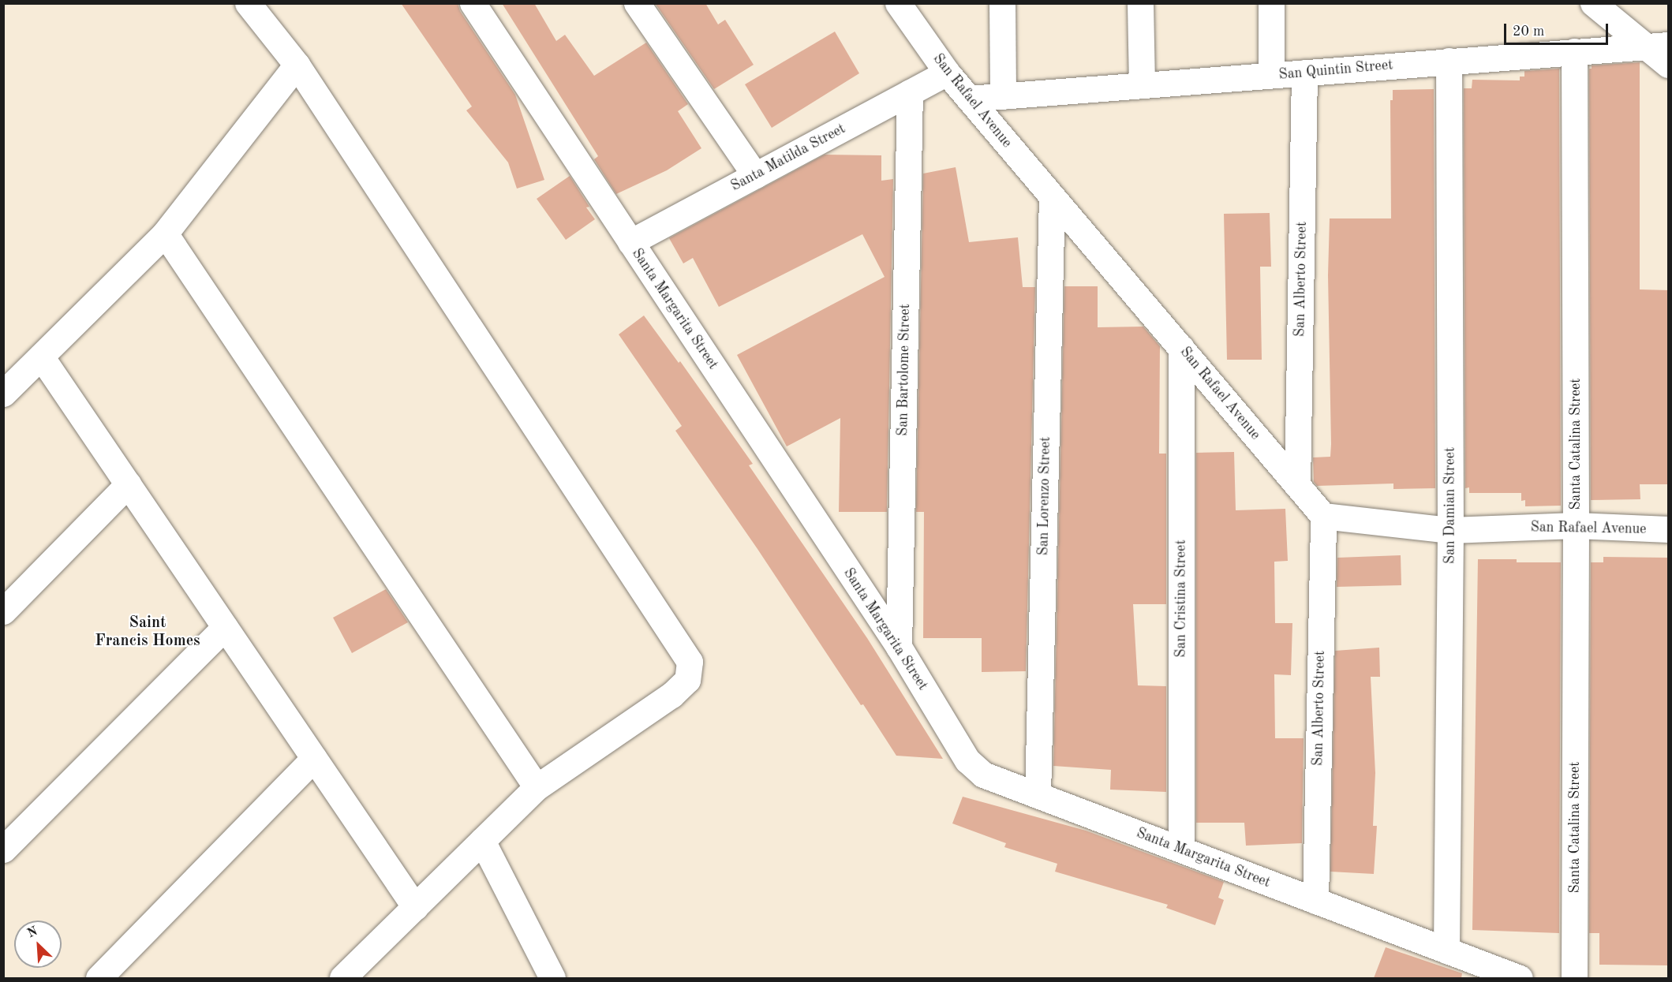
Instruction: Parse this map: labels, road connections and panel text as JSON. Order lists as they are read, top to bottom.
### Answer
{
  "streets": {
    "street": [
      "San Quintin Street",
      "San Rafael Avenue",
      "Santa Matilda Street",
      "San Alberto Street",
      "Santa Margarita Street",
      "San Bartolome Street",
      "Santa Catalina Street",
      "San Lorenzo Street",
      "San Damian Street",
      "San Cristina Street"
    ]
  },
  "crossings": [
    ["San Quintin Street", "San Rafael Avenue"],
    ["San Quintin Street", "San Alberto Street"],
    ["San Quintin Street", "Santa Catalina Street"],
    ["San Quintin Street", "San Damian Street"],
    ["San Rafael Avenue", "Santa Matilda Street"],
    ["San Rafael Avenue", "San Alberto Street"],
    ["San Rafael Avenue", "Santa Catalina Street"],
    ["San Rafael Avenue", "San Lorenzo Street"],
    ["San Rafael Avenue", "San Damian Street"],
    ["San Rafael Avenue", "San Cristina Street"],
    ["Santa Matilda Street", "Santa Margarita Street"],
    ["Santa Matilda Street", "San Bartolome Street"],
    ["San Alberto Street", "Santa Margarita Street"],
    ["Santa Margarita Street", "San Bartolome Street"],
    ["Santa Margarita Street", "San Lorenzo Street"],
    ["Santa Margarita Street", "San Damian Street"],
    ["Santa Margarita Street", "San Cristina Street"]
  ],
  "districts": ["Saint Francis Homes"],
  "scale_bar": "20 m",
  "north": "top left"
}
